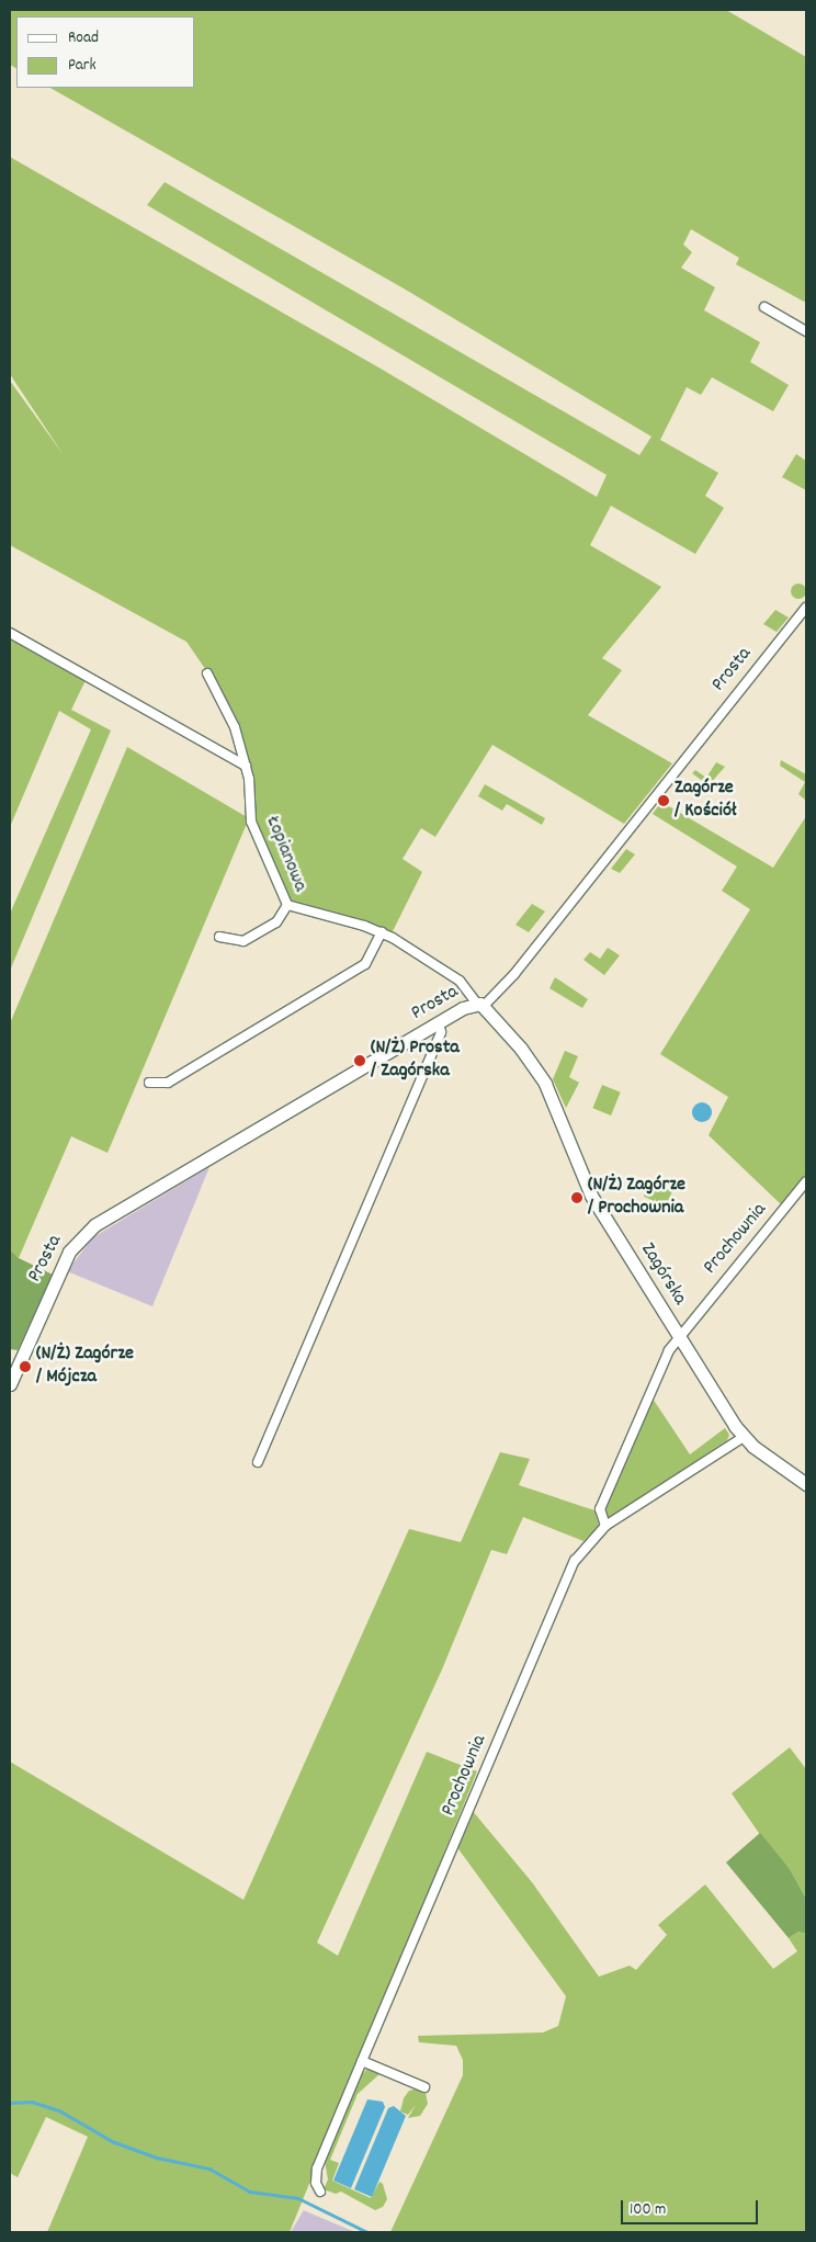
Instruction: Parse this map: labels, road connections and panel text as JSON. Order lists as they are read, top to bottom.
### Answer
{
  "streets": {
    "street": [
      "Prosta",
      "Łopianowa",
      "Prochownia",
      "Zagórska"
    ]
  },
  "crossings": [
    ["Prosta", "Łopianowa"],
    ["Prosta", "Zagórska"],
    ["Łopianowa", "Zagórska"],
    ["Prochownia", "Zagórska"]
  ],
  "places": [
    "Zagórze / Kościół",
    "(N/Ż) Prosta / Zagórska",
    "(N/Ż) Zagórze / Prochownia",
    "(N/Ż) Zagórze / Mójcza"
  ],
  "legend": ["Road", "Park"],
  "scale_bar": "100 m"
}
